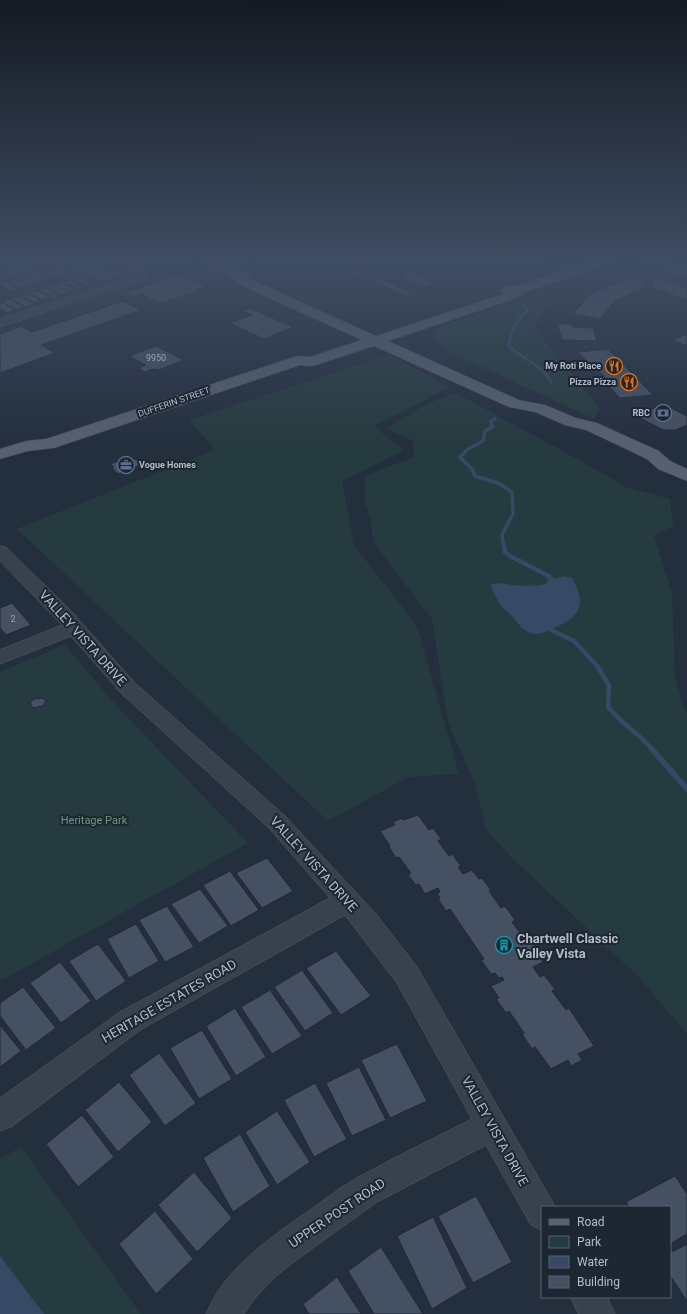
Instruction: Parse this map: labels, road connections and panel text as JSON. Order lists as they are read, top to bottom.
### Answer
{
  "streets": {
    "main road": ["DUFFERIN STREET"],
    "street": ["VALLEY VISTA DRIVE", "HERITAGE ESTATES ROAD", "UPPER POST ROAD"]
  },
  "crossings": [
    ["VALLEY VISTA DRIVE", "HERITAGE ESTATES ROAD"],
    ["VALLEY VISTA DRIVE", "UPPER POST ROAD"]
  ],
  "parks": ["Heritage Park"],
  "places": {
    "restaurant": ["My Roti Place", "Pizza Pizza"],
    "bank": ["RBC"],
    "office": ["Vogue Homes"],
    "building": ["Chartwell Classic Valley Vista"]
  },
  "house_numbers": ["9950", "2"],
  "legend": [
    "Road",
    "Park",
    "Water",
    "Building"
  ]
}
